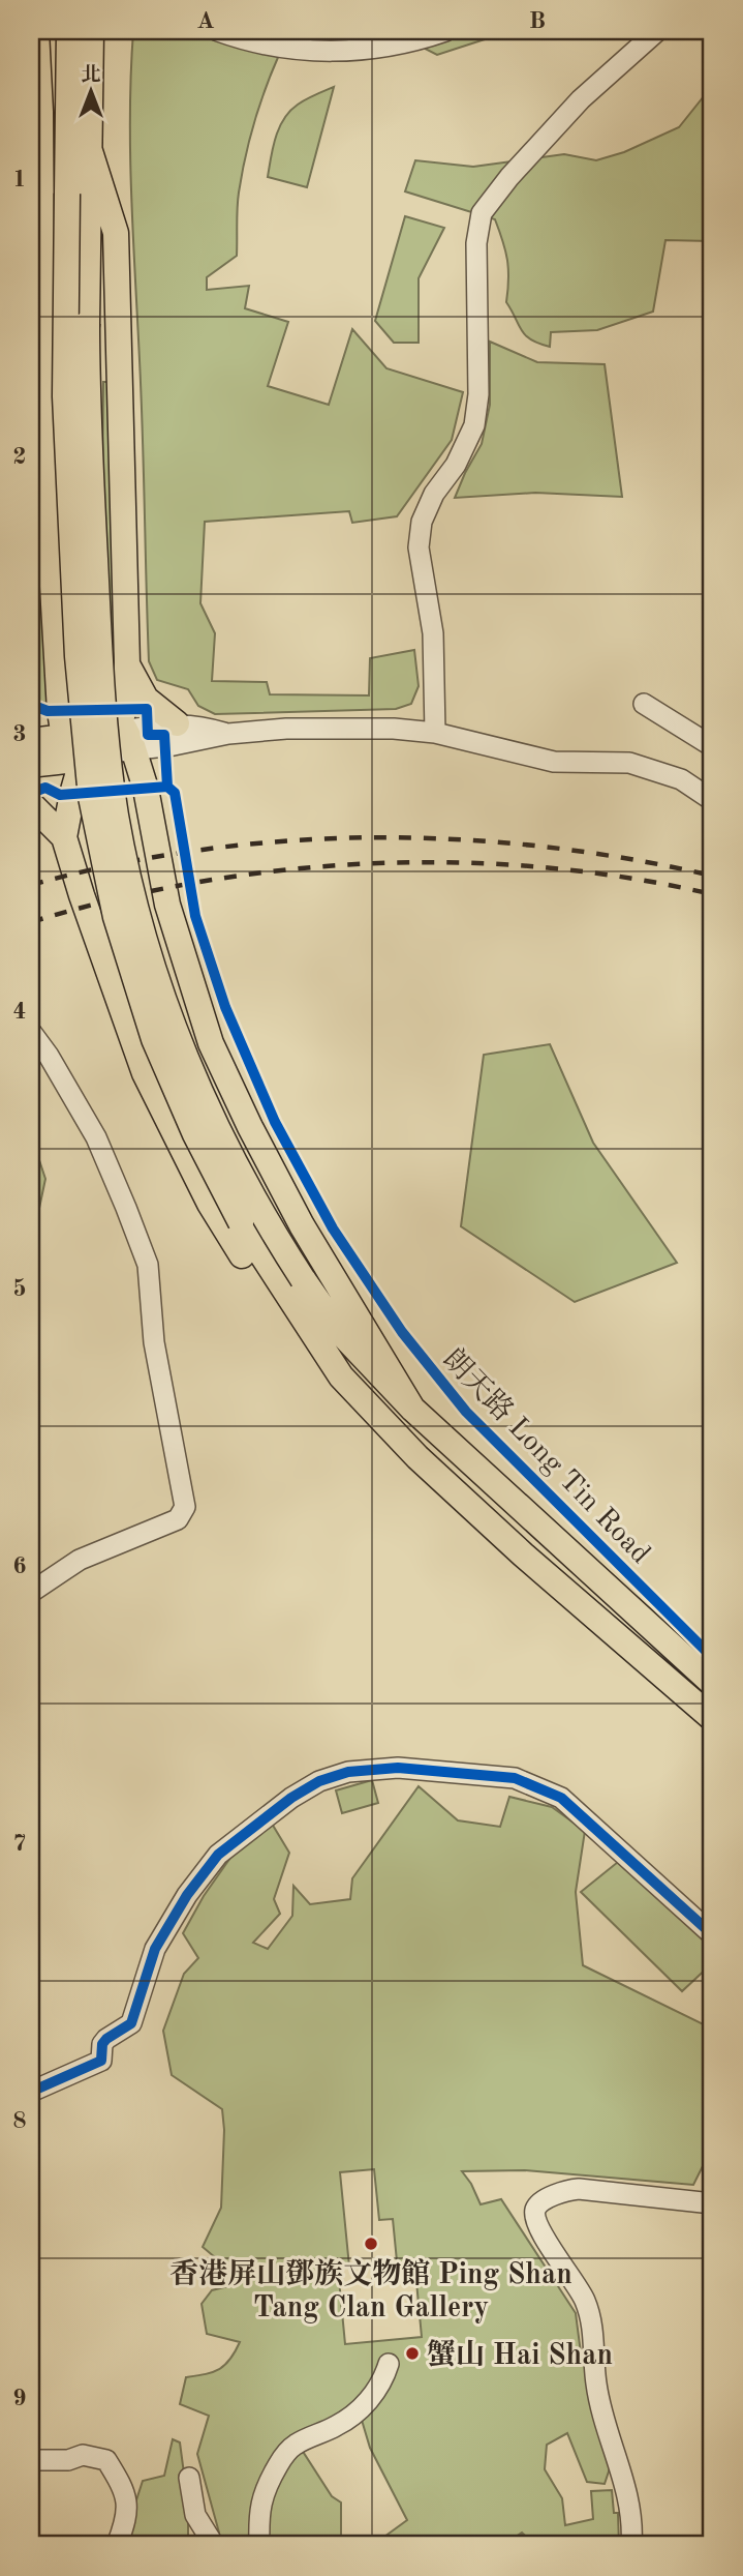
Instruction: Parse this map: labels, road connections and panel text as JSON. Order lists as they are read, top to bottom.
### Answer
{
  "streets": {
    "main road": ["朗天路 Long Tin Road"]
  },
  "places": ["香港屏山鄧族文物館 Ping Shan Tang Clan Gallery", "蟹山 Hai Shan"],
  "north": "top",
  "grid": {
    "columns": ["A", "B"],
    "rows": [
      "1",
      "2",
      "3",
      "4",
      "5",
      "6",
      "7",
      "8",
      "9"
    ]
  }
}
